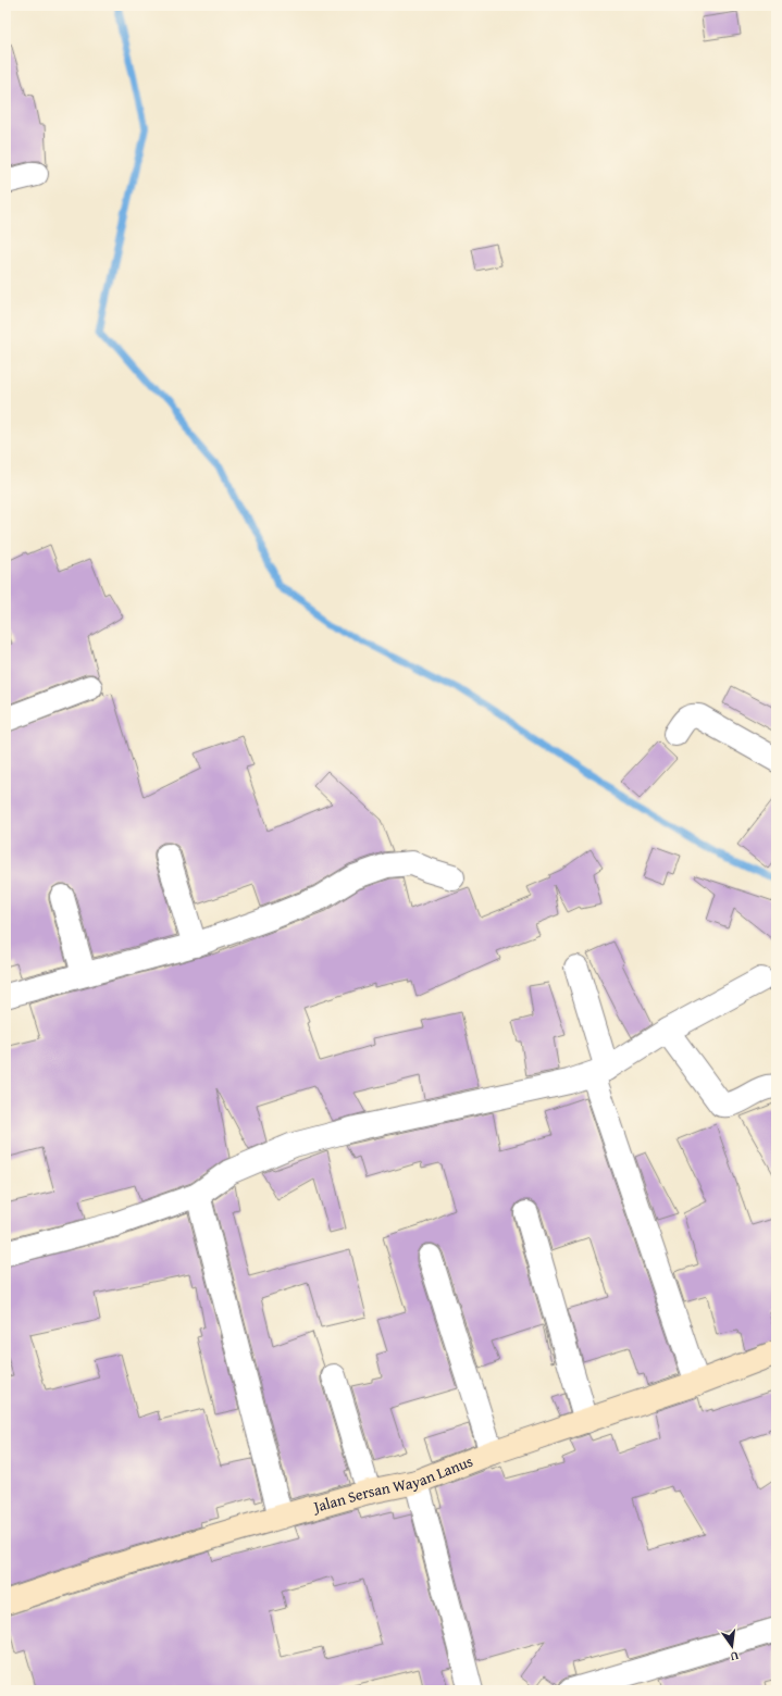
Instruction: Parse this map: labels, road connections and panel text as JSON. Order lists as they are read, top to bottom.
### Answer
{
  "streets": {
    "street": ["Jalan Sersan Wayan Lanus"]
  },
  "north": "bottom"
}
